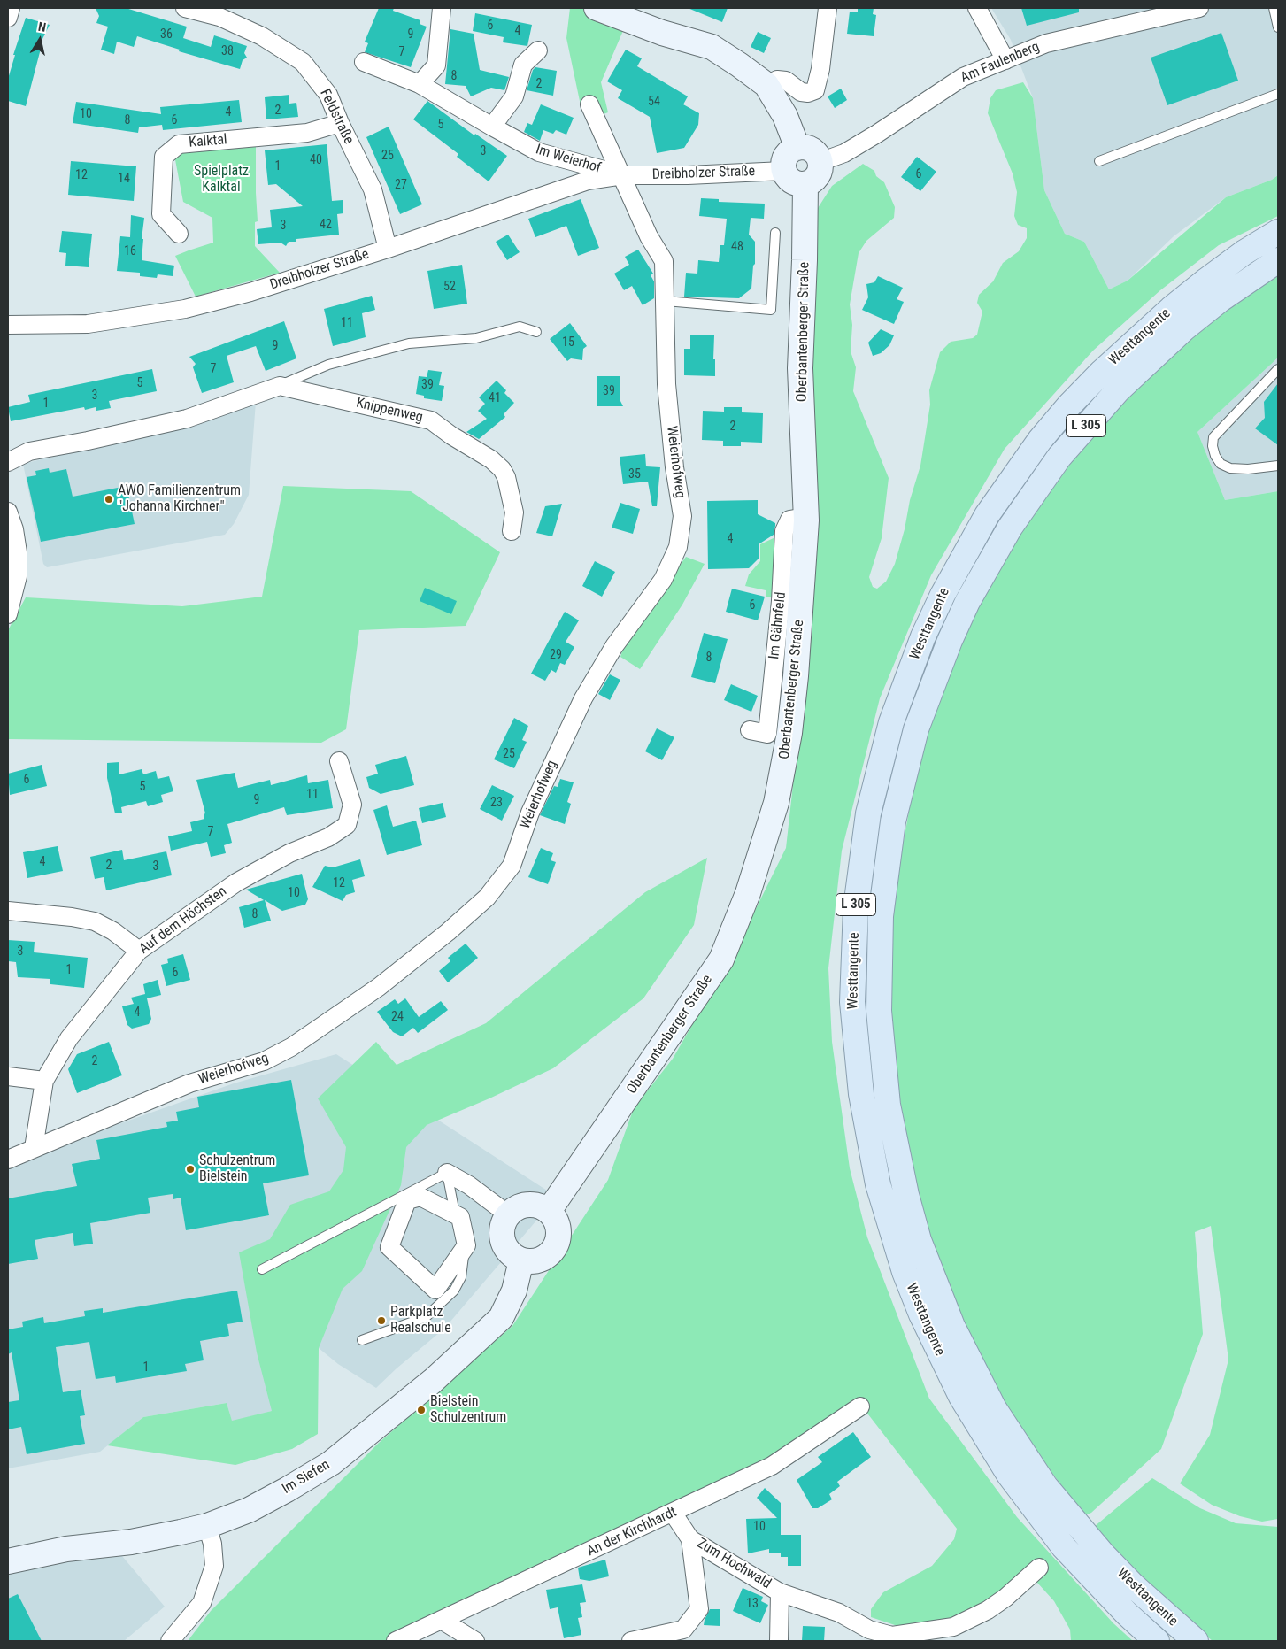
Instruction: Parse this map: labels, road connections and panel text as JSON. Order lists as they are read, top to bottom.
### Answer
{
  "streets": {
    "main road": [
      "Oberbantenberger Straße",
      "Westtangente",
      "L 305",
      "Im Siefen"
    ],
    "street": [
      "Am Faulenberg",
      "Feldstraße",
      "Kalktal",
      "Im Weierhof",
      "Dreibholzer Straße",
      "Knippenweg",
      "Weierhofweg",
      "Im Gähnfeld",
      "Auf dem Höchsten",
      "An der Kirchhardt",
      "Zum Hochwald"
    ]
  },
  "crossings": [
    ["Am Faulenberg", "Dreibholzer Straße"],
    ["Am Faulenberg", "Oberbantenberger Straße"],
    ["Feldstraße", "Kalktal"],
    ["Feldstraße", "Dreibholzer Straße"],
    ["Im Weierhof", "Dreibholzer Straße"],
    ["Im Weierhof", "Weierhofweg"],
    ["Dreibholzer Straße", "Oberbantenberger Straße"],
    ["Dreibholzer Straße", "Weierhofweg"],
    ["Oberbantenberger Straße", "Im Gähnfeld"],
    ["Oberbantenberger Straße", "Im Siefen"],
    ["Weierhofweg", "Auf dem Höchsten"],
    ["An der Kirchhardt", "Zum Hochwald"]
  ],
  "parks": ["Spielplatz Kalktal"],
  "places": [
    "AWO Familienzentrum \"Johanna Kirchner\"",
    "Schulzentrum Bielstein",
    "Parkplatz Realschule",
    "Bielstein Schulzentrum"
  ],
  "house_numbers": [
    "6",
    "4",
    "36",
    "9",
    "38",
    "7",
    "8",
    "2",
    "54",
    "2",
    "4",
    "10",
    "8",
    "6",
    "5",
    "3",
    "25",
    "40",
    "1",
    "6",
    "12",
    "14",
    "27",
    "42",
    "3",
    "48",
    "16",
    "52",
    "11",
    "15",
    "9",
    "7",
    "5",
    "39",
    "39",
    "3",
    "41",
    "1",
    "2",
    "35",
    "4",
    "6",
    "29",
    "8",
    "25",
    "6",
    "5",
    "11",
    "9",
    "23",
    "7",
    "4",
    "2",
    "3",
    "12",
    "10",
    "8",
    "3",
    "1",
    "6",
    "4",
    "24",
    "2",
    "1",
    "10",
    "13"
  ],
  "north": "top"
}
